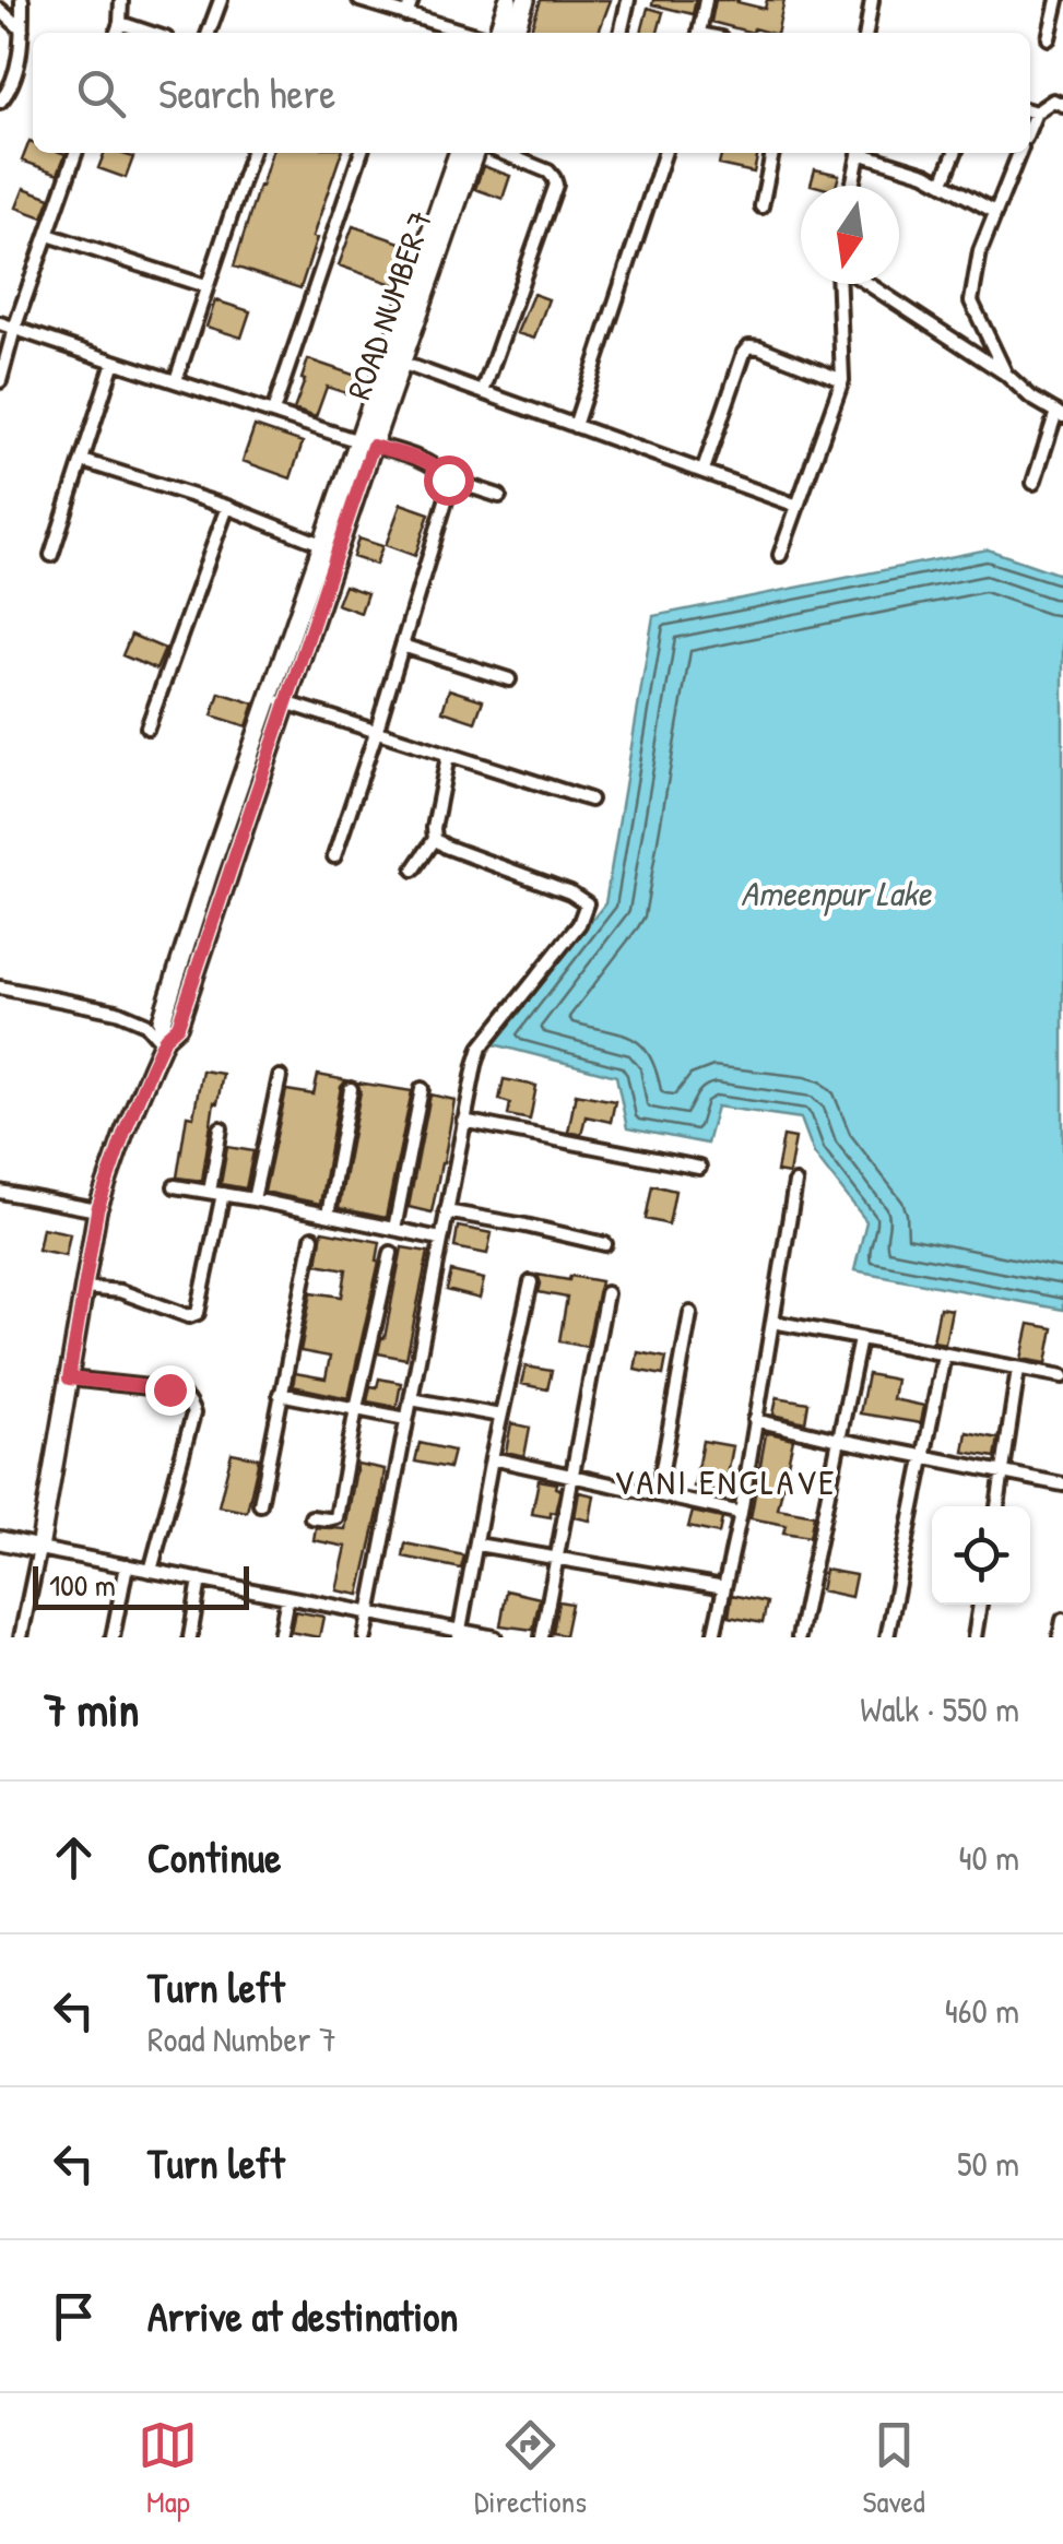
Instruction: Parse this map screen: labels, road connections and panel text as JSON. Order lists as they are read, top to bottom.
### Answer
{
  "streets": {
    "street": ["ROAD NUMBER 7"]
  },
  "districts": ["VANI ENCLAVE"],
  "water": ["Ameenpur Lake"],
  "scale_bar": "100 m",
  "north": "bottom",
  "page": {
    "search": "Search here",
    "scale": "100 m",
    "heading": ["7 min", "Walk · 550 m"],
    "list": [
      ["Continue", "40 m"],
      ["Turn left", "Road Number 7", "460 m"],
      ["Turn left", "50 m"],
      "Arrive at destination"
    ],
    "nav": ["Map", "Directions", "Saved"]
  }
}
